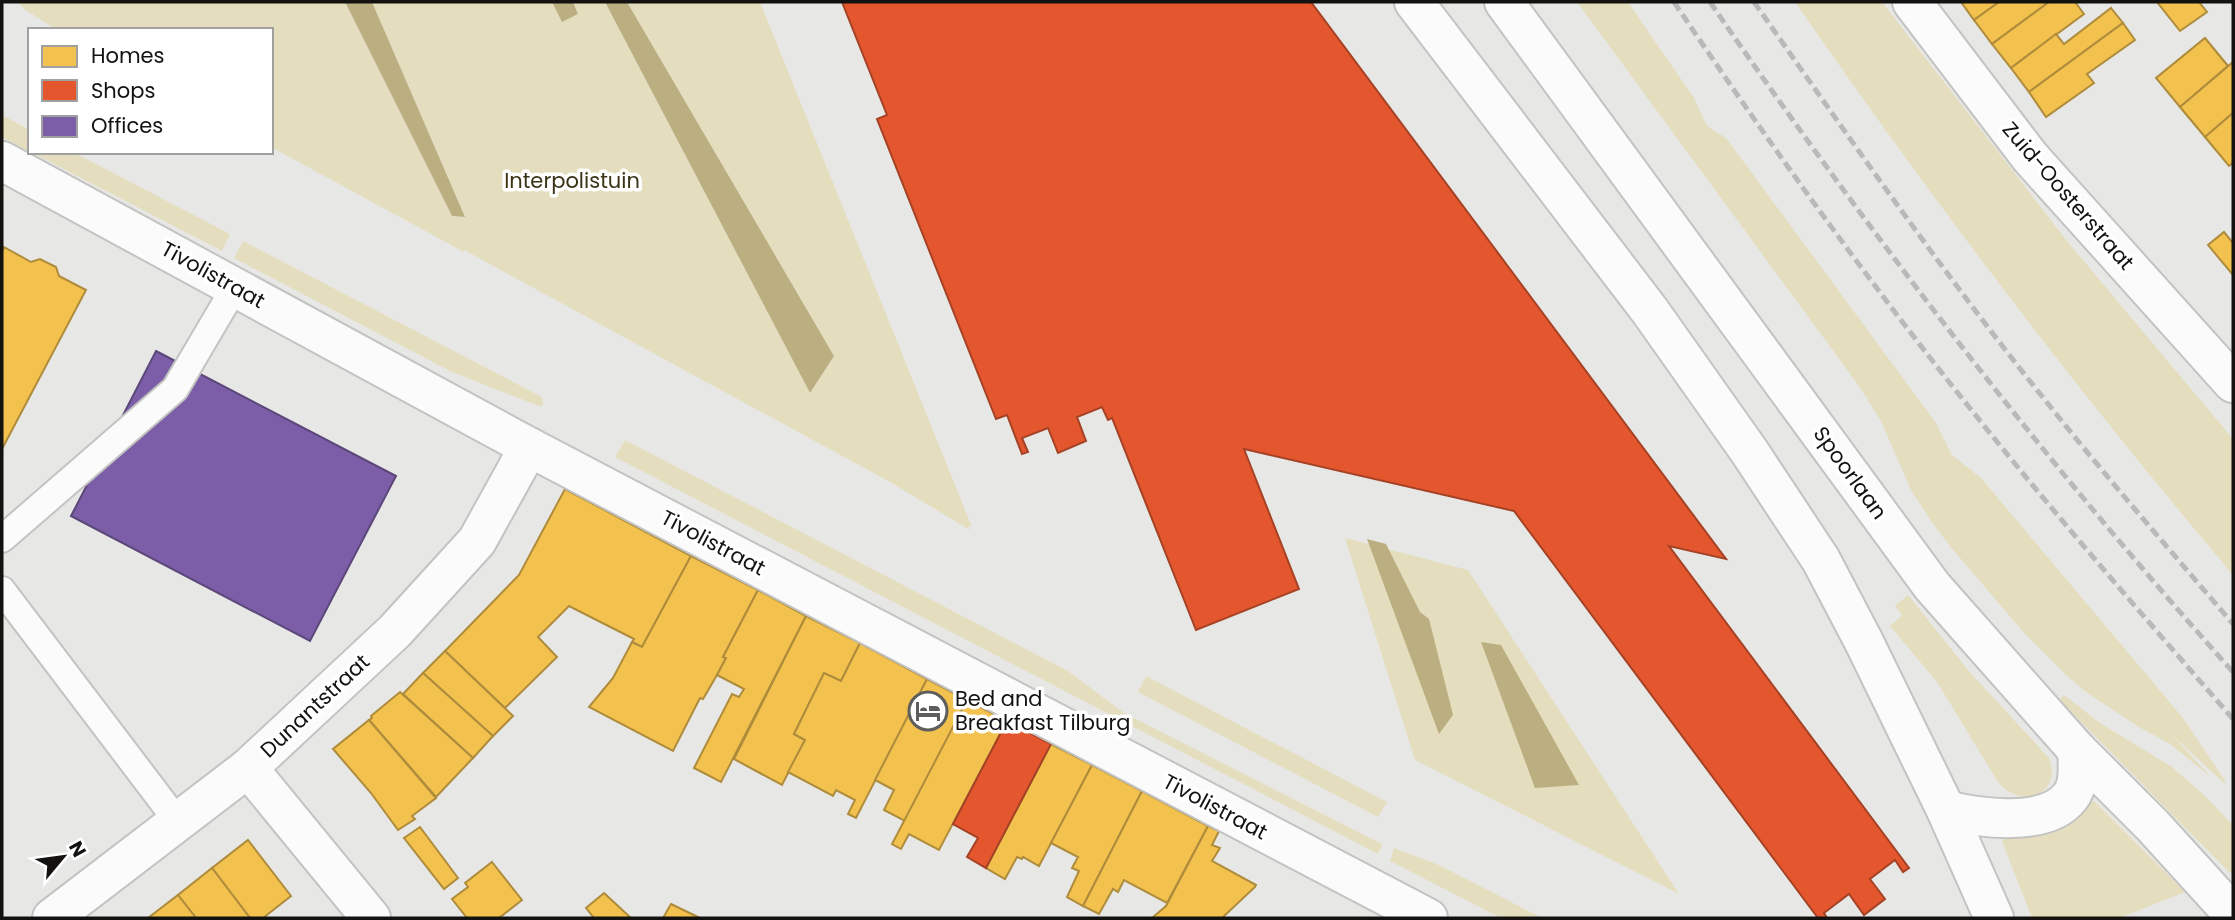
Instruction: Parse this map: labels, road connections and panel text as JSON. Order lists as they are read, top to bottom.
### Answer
{
  "streets": {
    "street": [
      "Zuid-Oosterstraat",
      "Tivolistraat",
      "Spoorlaan",
      "Dunantstraat"
    ]
  },
  "crossings": [
    ["Tivolistraat", "Dunantstraat"]
  ],
  "parks": ["Interpolistuin"],
  "places": {
    "hotel": ["Bed and Breakfast Tilburg"]
  },
  "legend": ["Homes", "Shops", "Offices"],
  "north": "top right"
}
